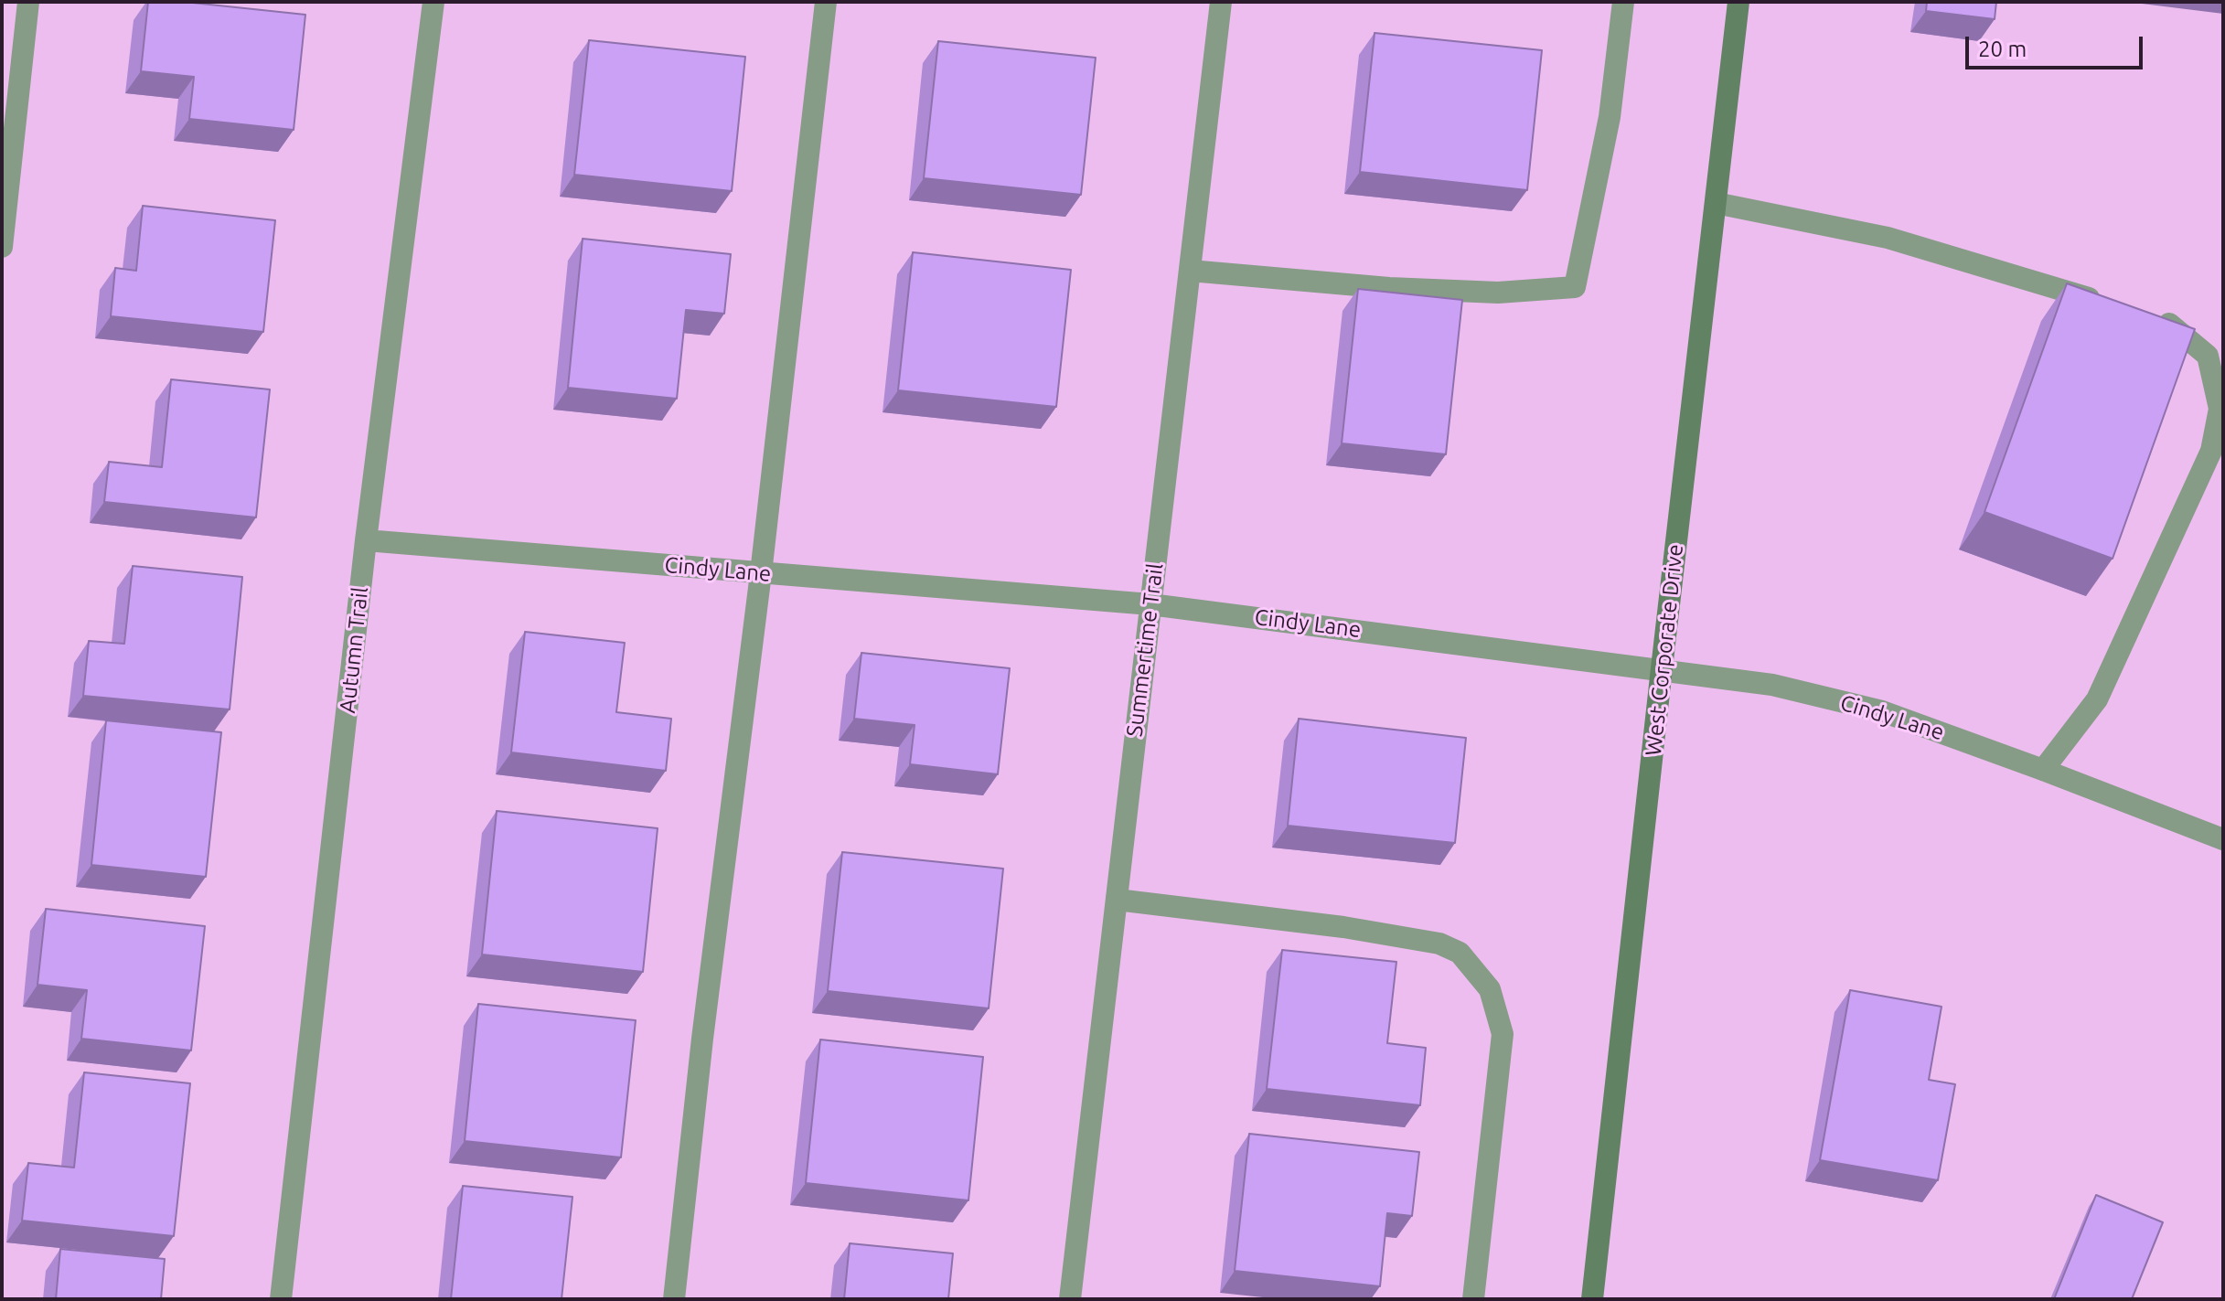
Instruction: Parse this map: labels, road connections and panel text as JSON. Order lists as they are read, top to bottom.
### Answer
{
  "streets": {
    "street": [
      "Cindy Lane",
      "Autumn Trail",
      "Summertime Trail",
      "West Corporate Drive"
    ]
  },
  "crossings": [
    ["Cindy Lane", "Autumn Trail"],
    ["Cindy Lane", "Summertime Trail"],
    ["Cindy Lane", "West Corporate Drive"]
  ],
  "scale_bar": "20 m"
}
